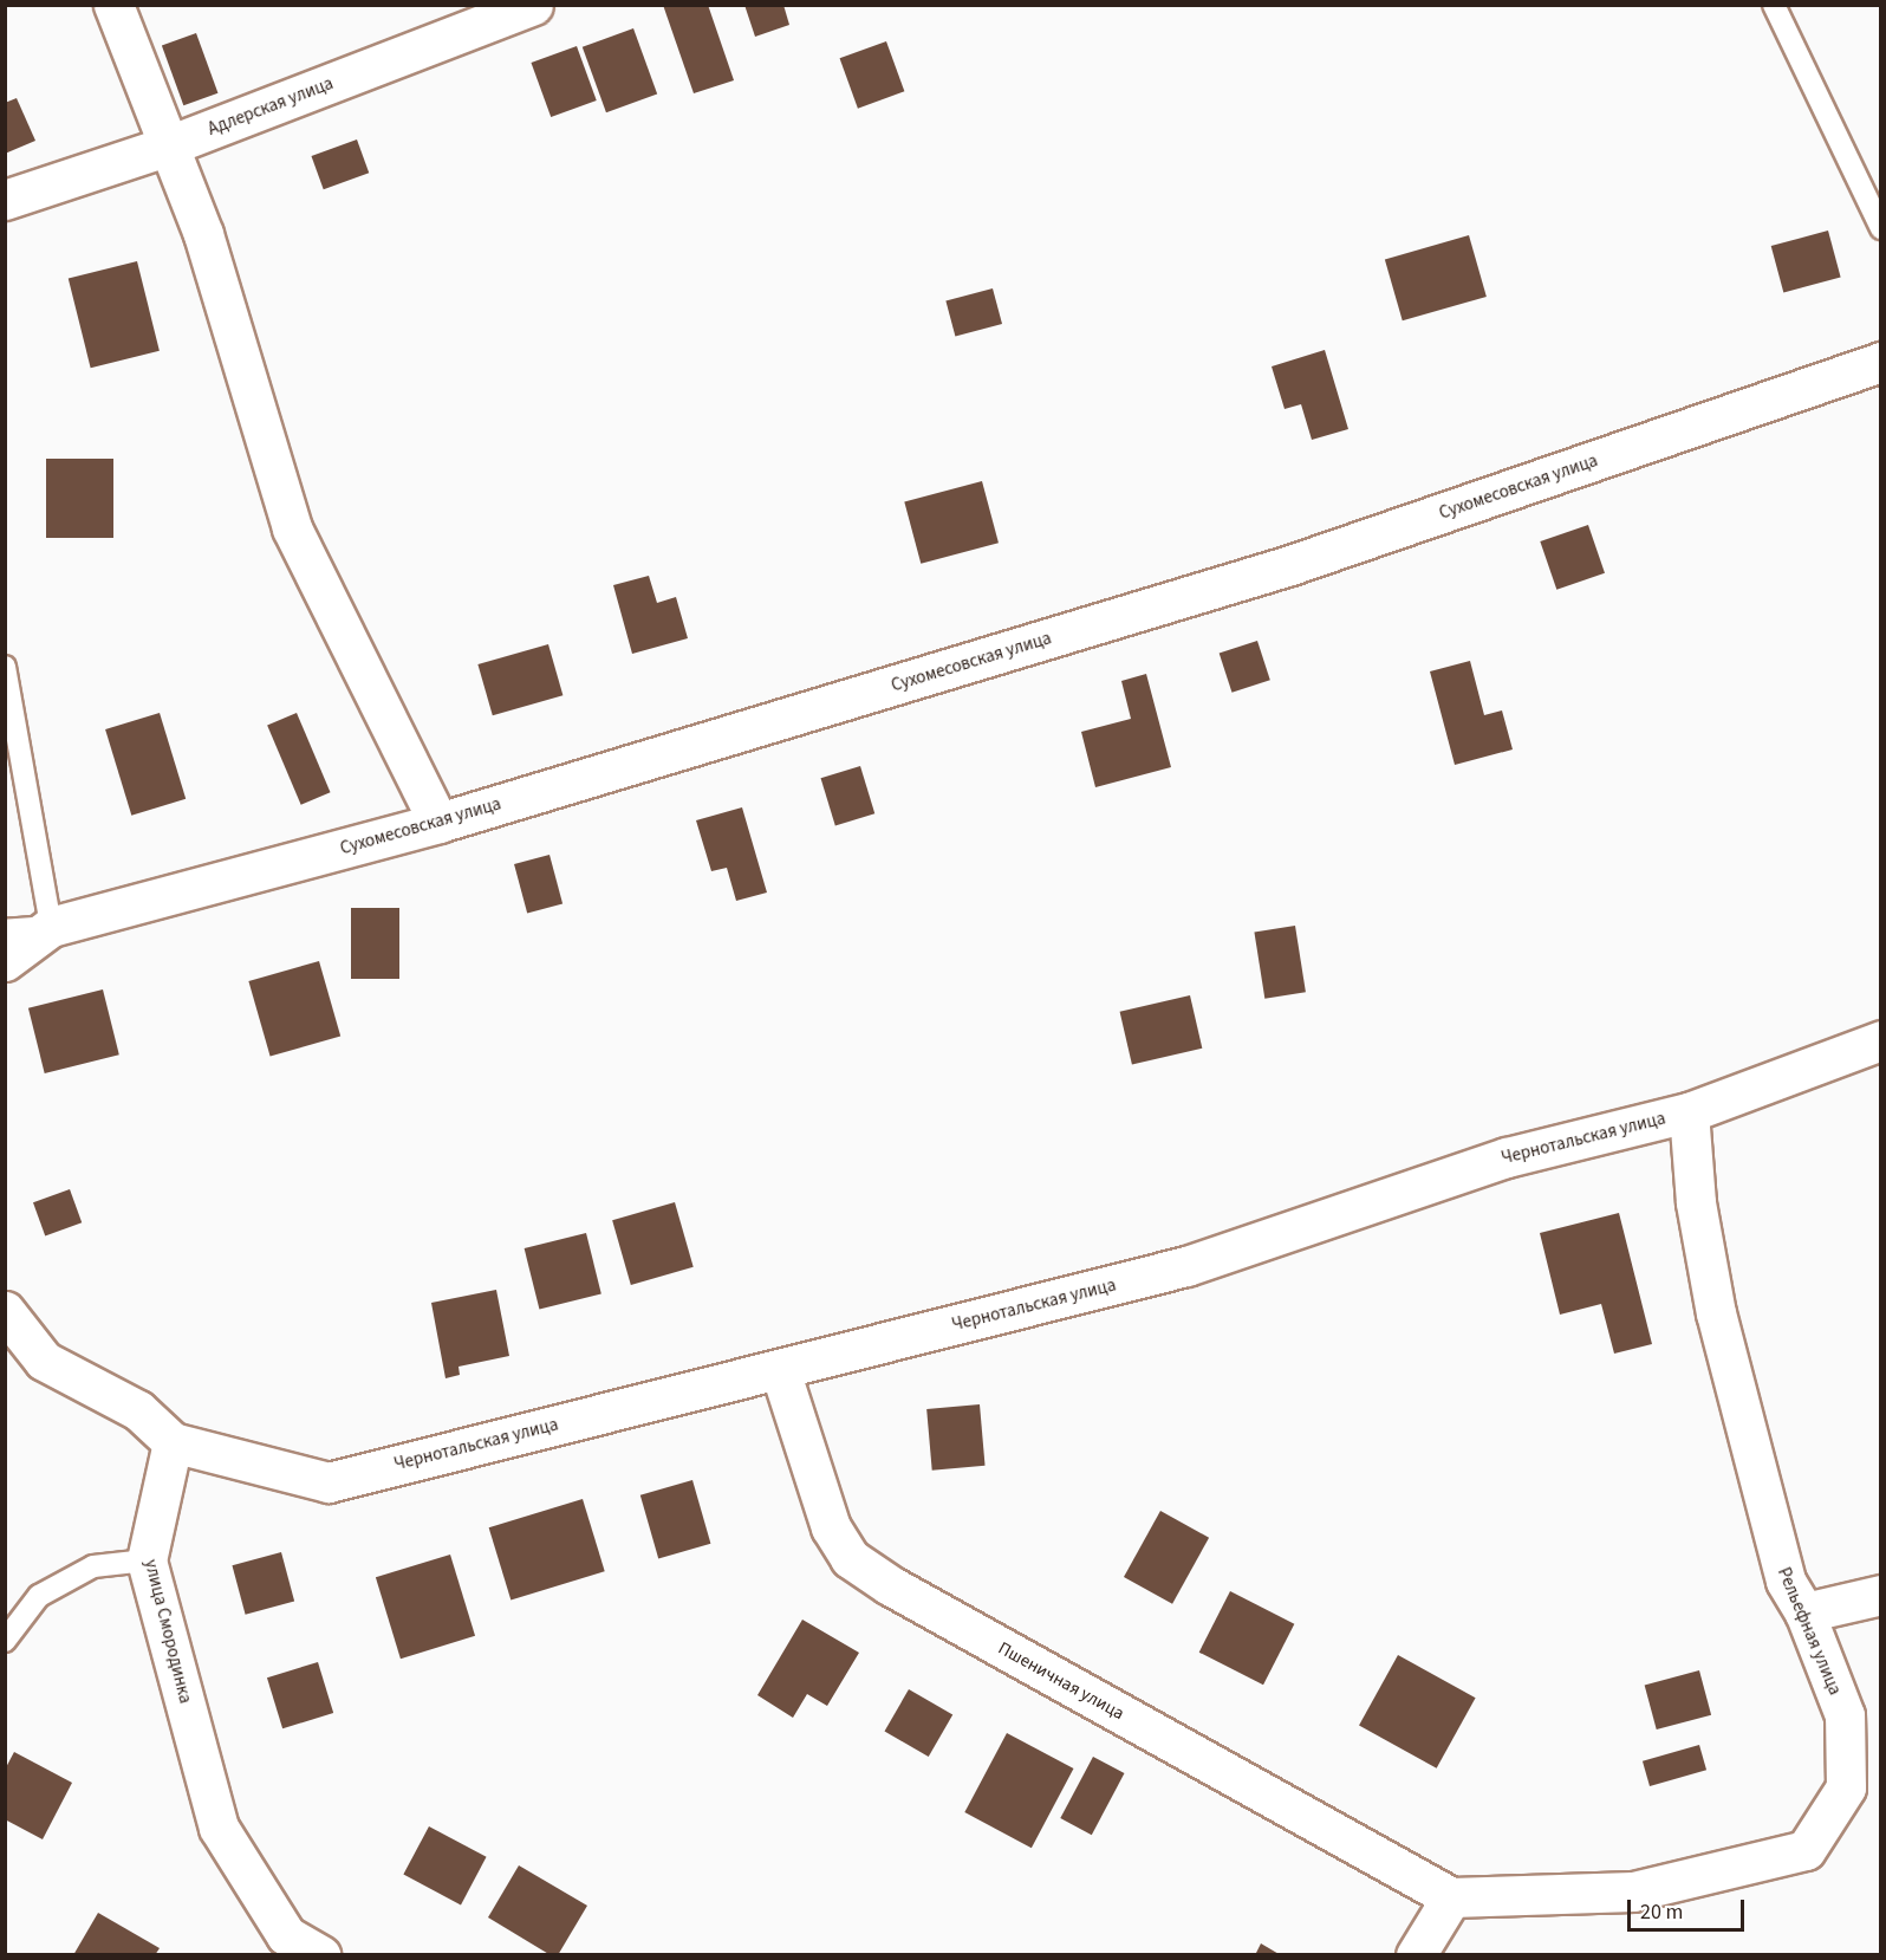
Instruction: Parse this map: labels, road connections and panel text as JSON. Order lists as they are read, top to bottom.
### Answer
{
  "streets": {
    "street": [
      "Адлерская улица",
      "Сухомесовская улица",
      "Чернотальская улица",
      "улица Смородинка",
      "Рельефная улица",
      "Пшеничная улица"
    ]
  },
  "crossings": [
    ["Чернотальская улица", "улица Смородинка"],
    ["Чернотальская улица", "Рельефная улица"],
    ["Чернотальская улица", "Пшеничная улица"],
    ["Рельефная улица", "Пшеничная улица"]
  ],
  "scale_bar": "20 m"
}
